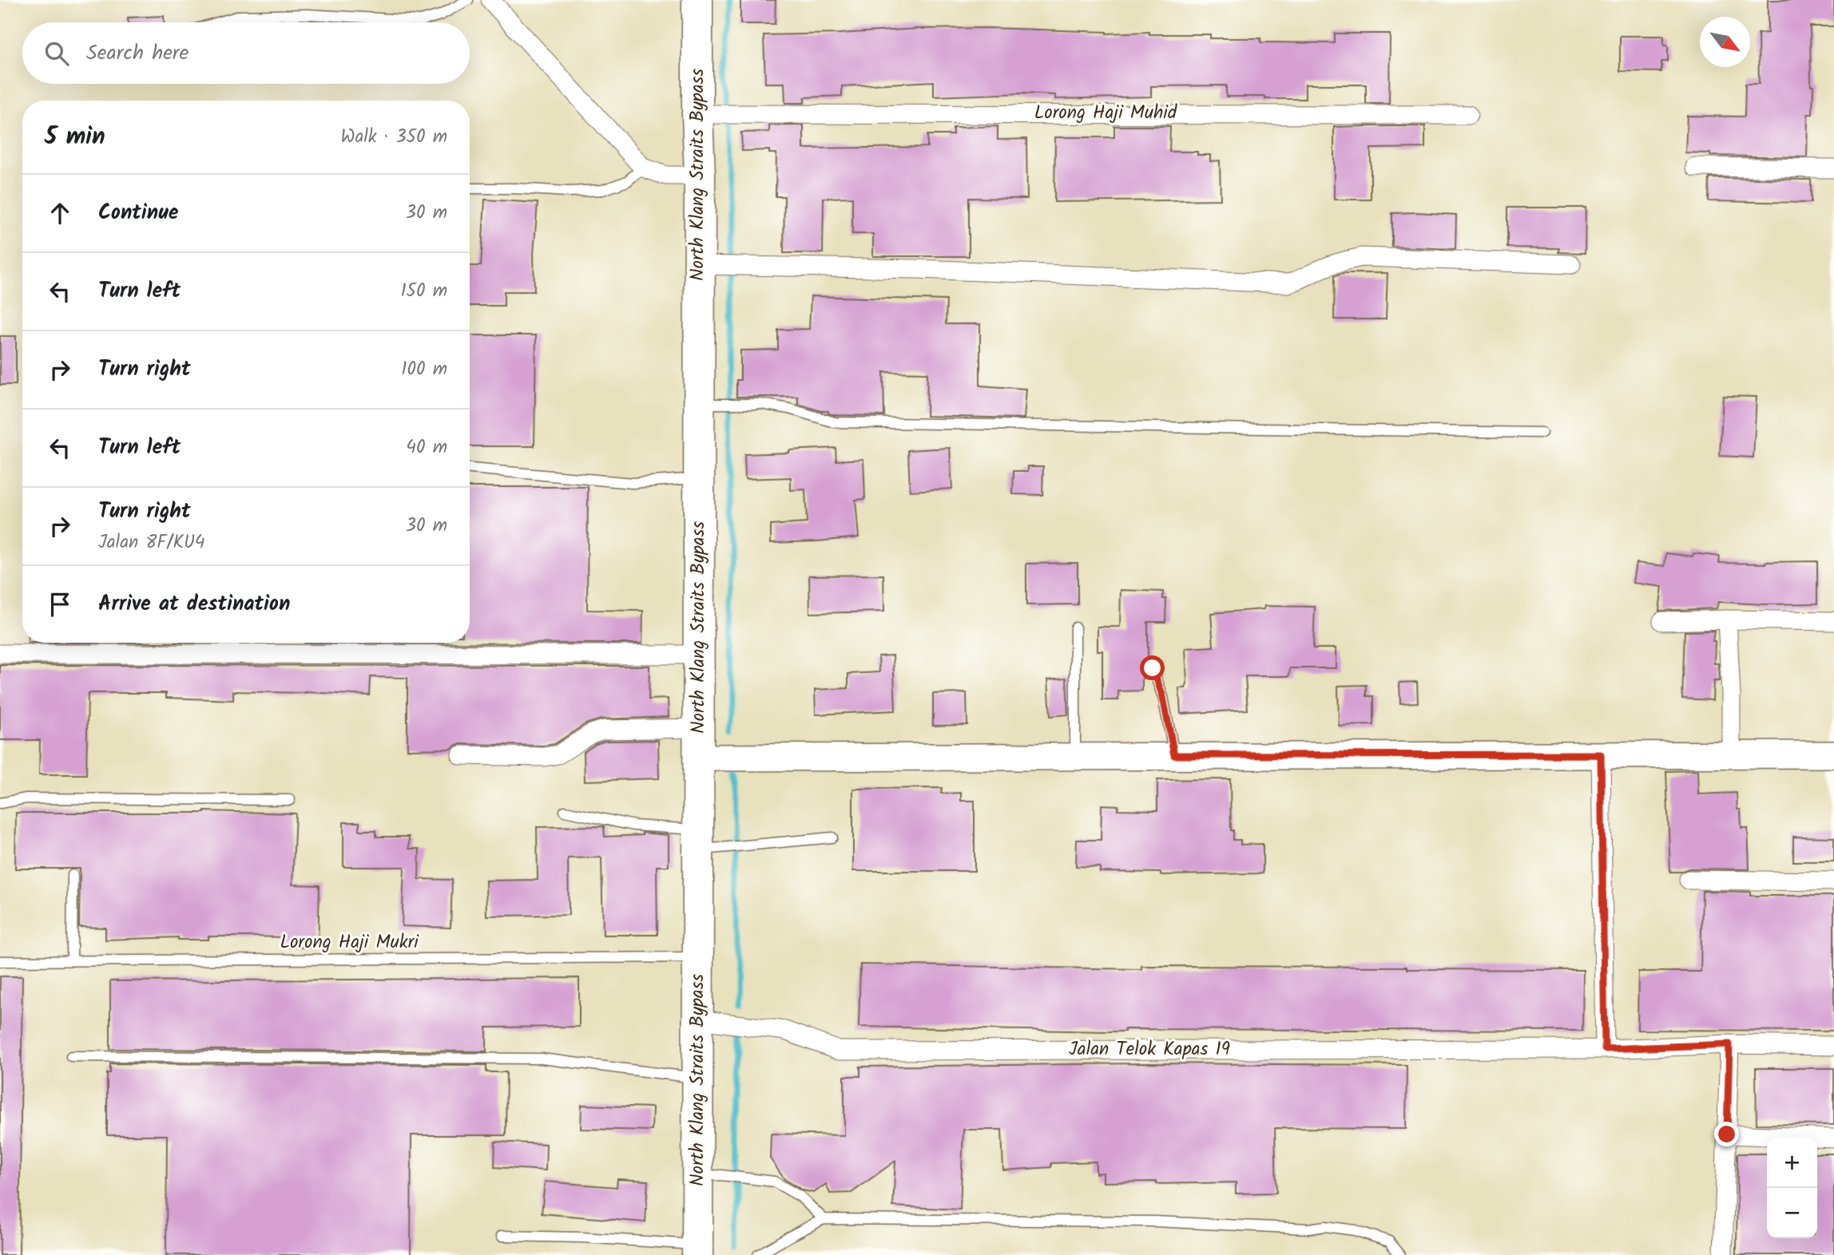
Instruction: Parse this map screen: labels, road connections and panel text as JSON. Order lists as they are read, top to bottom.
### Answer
{
  "streets": {
    "highway": ["North Klang Straits Bypass"],
    "street": ["Lorong Haji Muhid", "Jalan Telok Kapas 19"],
    "lane": ["Lorong Haji Mukri"]
  },
  "crossings": [
    ["Lorong Haji Muhid", "North Klang Straits Bypass"],
    ["North Klang Straits Bypass", "Lorong Haji Mukri"],
    ["North Klang Straits Bypass", "Jalan Telok Kapas 19"]
  ],
  "north": "bottom right",
  "page": {
    "search": "Search here",
    "heading": ["5 min", "Walk · 350 m"],
    "list": [
      ["Continue", "30 m"],
      ["Turn left", "150 m"],
      ["Turn right", "100 m"],
      ["Turn left", "40 m"],
      ["Turn right", "Jalan 8F/KU4", "30 m"],
      "Arrive at destination"
    ],
    "map_buttons": ["+", "−"]
  }
}
